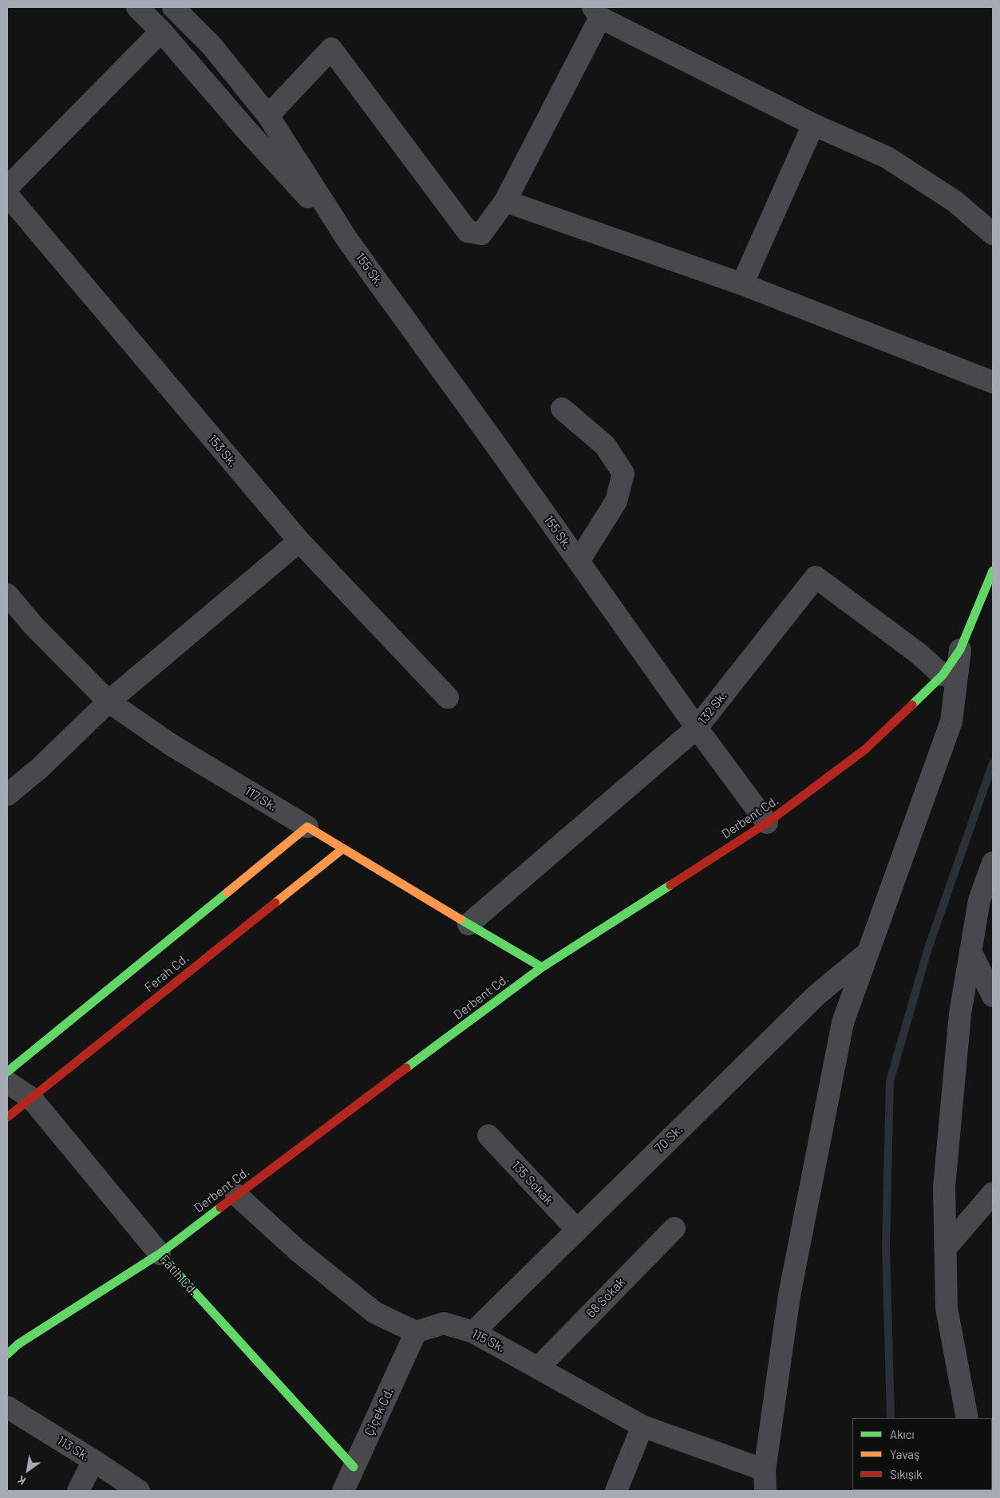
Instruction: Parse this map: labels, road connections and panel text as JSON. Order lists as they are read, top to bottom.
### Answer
{
  "streets": {
    "street": [
      "155 Sk.",
      "153 Sk.",
      "132 Sk.",
      "117 Sk.",
      "Derbent Cd.",
      "Ferah Cd.",
      "70 Sk.",
      "135 Sokak",
      "Fatih Cd.",
      "68 Sokak",
      "115 Sk.",
      "Çiçek Cd.",
      "113 Sk."
    ]
  },
  "crossings": [
    ["155 Sk.", "132 Sk."],
    ["155 Sk.", "Derbent Cd."],
    ["132 Sk.", "117 Sk."],
    ["132 Sk.", "Derbent Cd."],
    ["117 Sk.", "Derbent Cd."],
    ["117 Sk.", "Ferah Cd."],
    ["Derbent Cd.", "Fatih Cd."],
    ["Ferah Cd.", "Fatih Cd."],
    ["70 Sk.", "135 Sokak"],
    ["70 Sk.", "115 Sk."],
    ["Fatih Cd.", "Çiçek Cd."],
    ["68 Sokak", "115 Sk."],
    ["115 Sk.", "Çiçek Cd."]
  ],
  "legend": ["Akıcı", "Yavaş", "Sıkışık"],
  "north": "bottom left"
}
